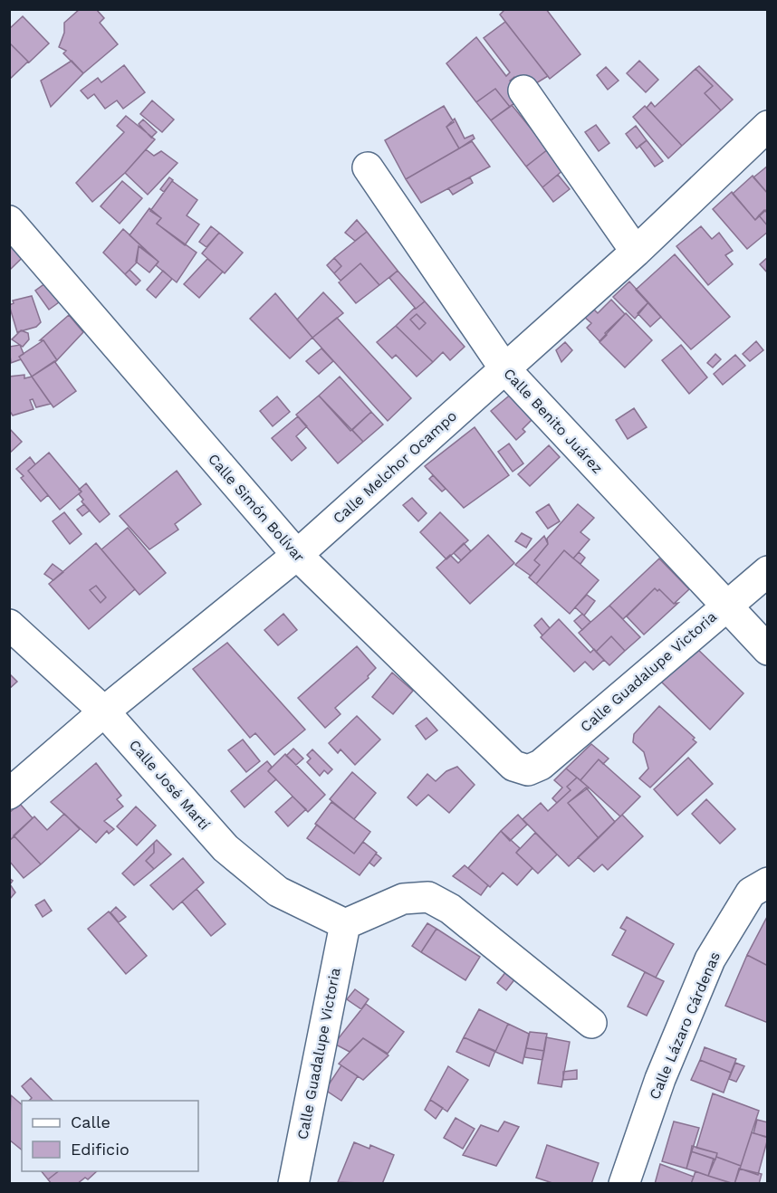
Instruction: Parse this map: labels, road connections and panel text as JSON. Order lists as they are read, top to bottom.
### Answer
{
  "streets": {
    "street": [
      "Calle Benito Juárez",
      "Calle Melchor Ocampo",
      "Calle Simón Bolívar",
      "Calle Guadalupe Victoria",
      "Calle José Martí",
      "Calle Lázaro Cárdenas"
    ]
  },
  "crossings": [
    ["Calle Benito Juárez", "Calle Melchor Ocampo"],
    ["Calle Benito Juárez", "Calle Guadalupe Victoria"],
    ["Calle Melchor Ocampo", "Calle Simón Bolívar"],
    ["Calle Melchor Ocampo", "Calle José Martí"],
    ["Calle Simón Bolívar", "Calle Guadalupe Victoria"],
    ["Calle Guadalupe Victoria", "Calle José Martí"]
  ],
  "legend": ["Calle", "Edificio"]
}
